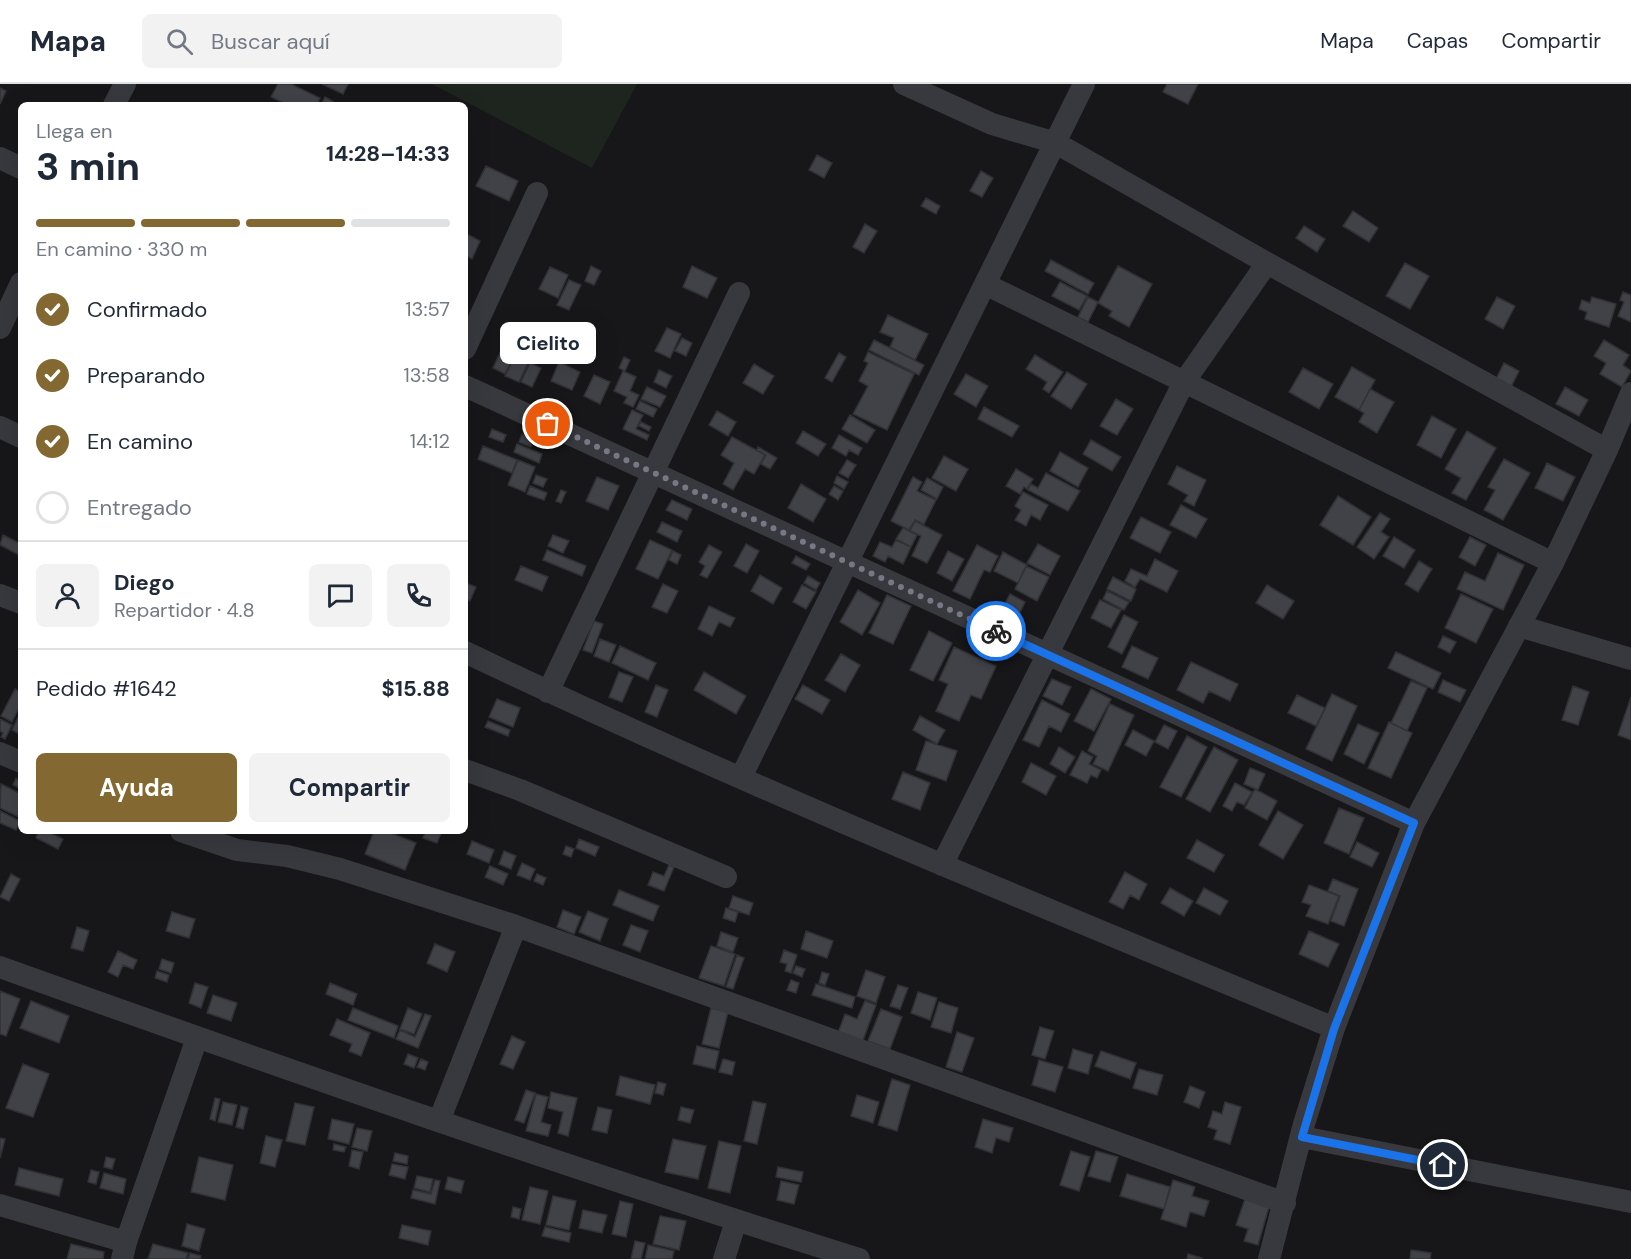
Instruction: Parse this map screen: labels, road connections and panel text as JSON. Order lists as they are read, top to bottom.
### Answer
{
  "places": ["Cielito"],
  "page": {
    "header": "Mapa",
    "search": "Buscar aquí",
    "nav": ["Mapa", "Capas", "Compartir"],
    "heading": ["3 min", "Llega en", "14:28–14:33"],
    "panel": [
      "Diego",
      "Repartidor · 4.8",
      "Pedido #1642",
      "$15.88"
    ],
    "bar": "En camino · 330 m",
    "list": [
      ["Confirmado", "13:57"],
      ["Preparando", "13:58"],
      ["En camino", "14:12"],
      "Entregado"
    ],
    "bubble": "Cielito",
    "buttons": ["Ayuda", "Compartir"]
  }
}
